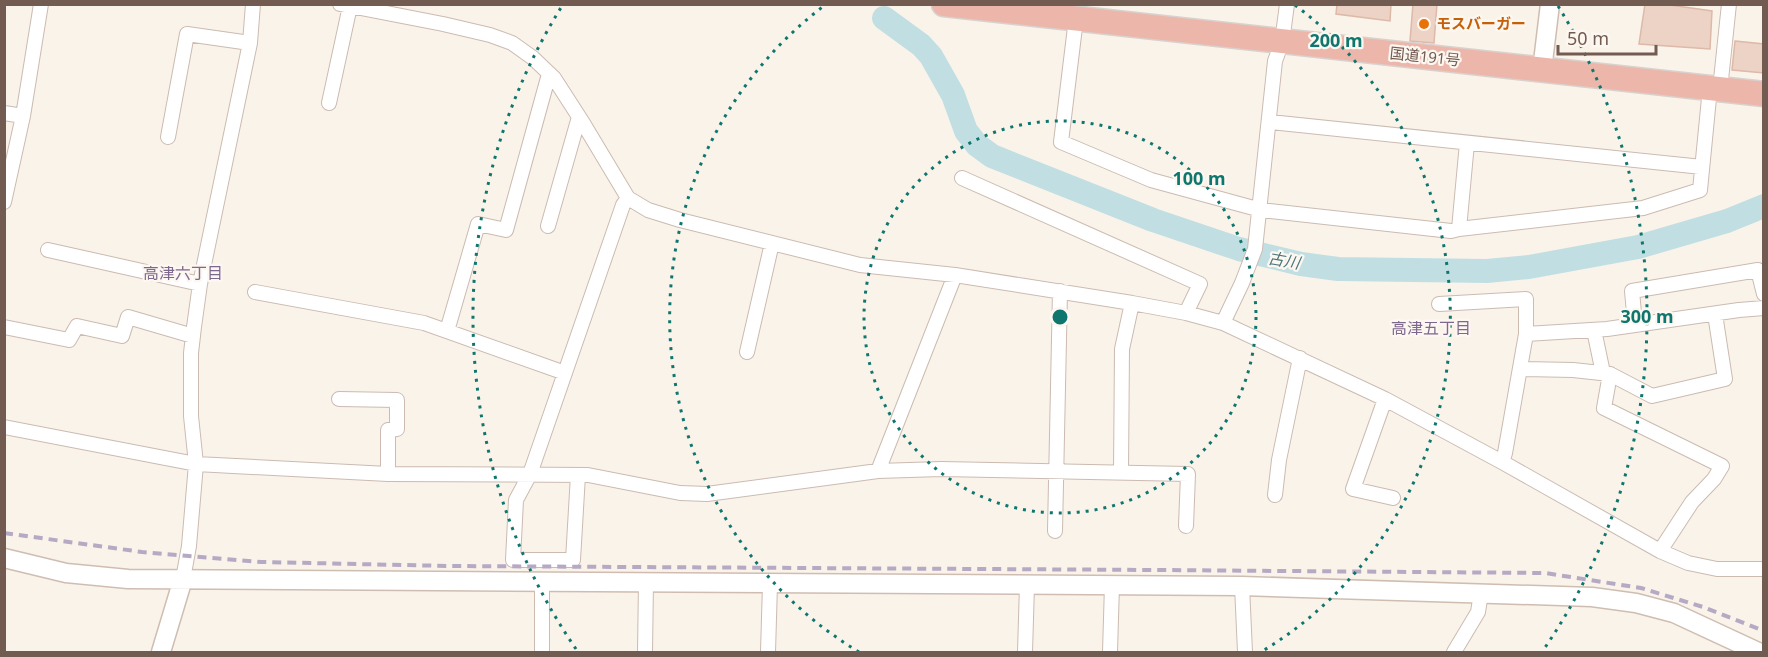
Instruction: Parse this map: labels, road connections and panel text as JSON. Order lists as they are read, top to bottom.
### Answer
{
  "streets": {
    "highway": ["国道191号"]
  },
  "districts": ["高津六丁目", "高津五丁目"],
  "water": ["古川"],
  "places": ["モスバーガー"],
  "scale_bar": "50 m",
  "rings": ["200 m", "100 m", "300 m"]
}
